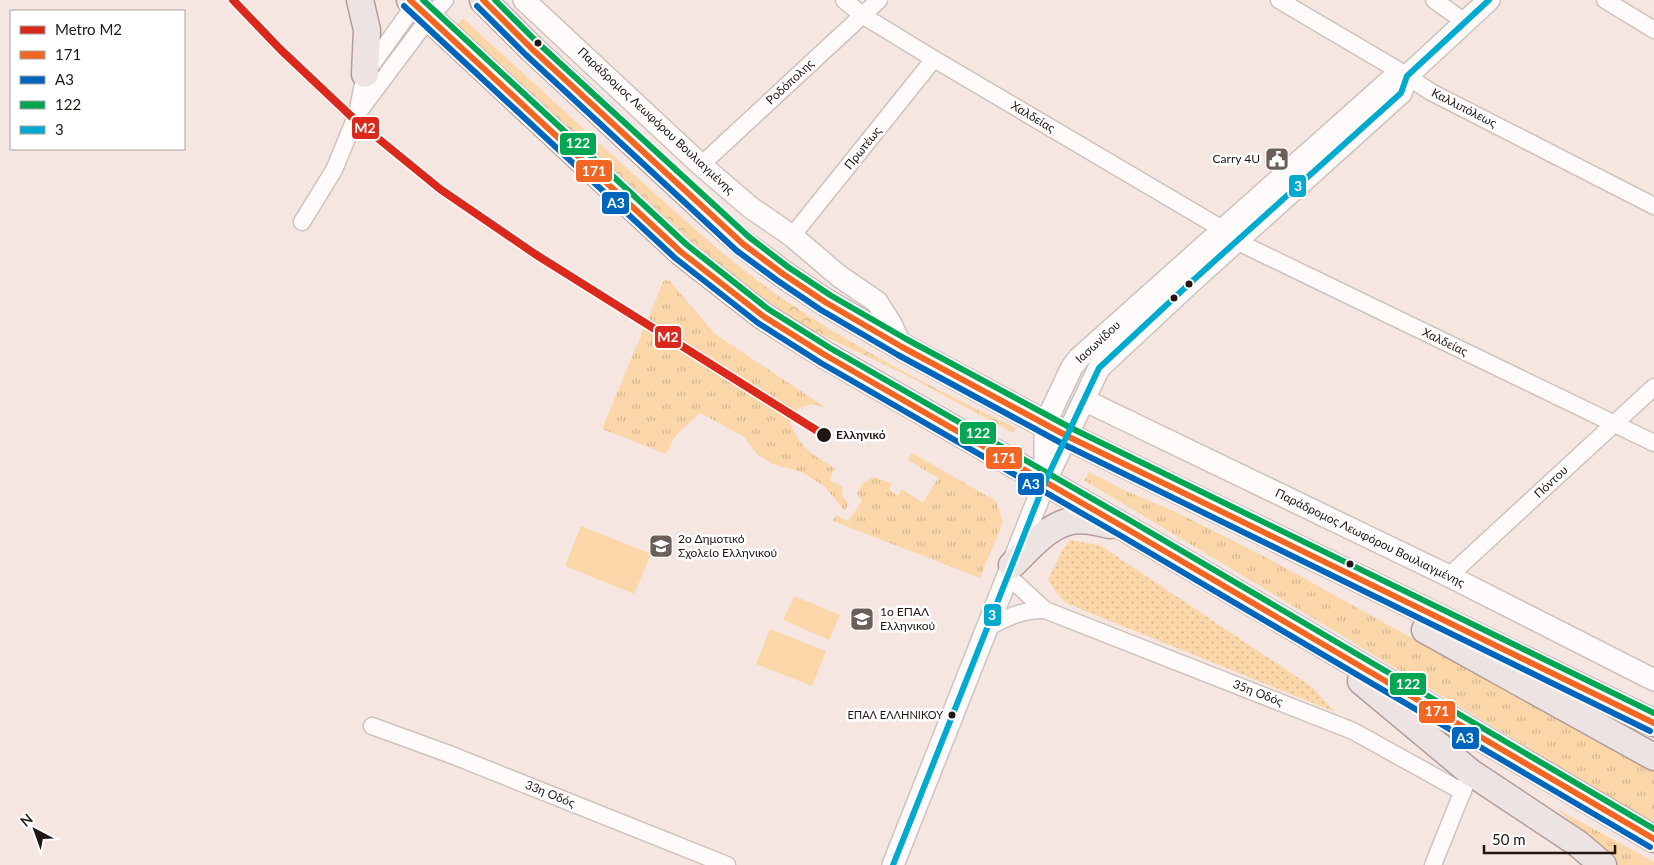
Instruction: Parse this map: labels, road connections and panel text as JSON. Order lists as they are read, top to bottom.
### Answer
{
  "streets": {
    "street": [
      "Ροδόπολης",
      "Καλλιπόλεως",
      "Χαλδείας",
      "Παράδρομος Λεωφόρου Βουλιαγμένης",
      "Πρωτέως",
      "Ιασωνίδου",
      "Πόντου",
      "35η Οδός",
      "33η Οδός"
    ]
  },
  "crossings": [
    ["Ροδόπολης", "Χαλδείας"],
    ["Ροδόπολης", "Παράδρομος Λεωφόρου Βουλιαγμένης"],
    ["Καλλιπόλεως", "Ιασωνίδου"],
    ["Χαλδείας", "Πρωτέως"],
    ["Χαλδείας", "Ιασωνίδου"],
    ["Χαλδείας", "Πόντου"],
    ["Παράδρομος Λεωφόρου Βουλιαγμένης", "Πρωτέως"],
    ["Παράδρομος Λεωφόρου Βουλιαγμένης", "Ιασωνίδου"],
    ["Παράδρομος Λεωφόρου Βουλιαγμένης", "Πόντου"],
    ["Ιασωνίδου", "35η Οδός"]
  ],
  "places": {
    "public building": ["Carry 4U"],
    "other": ["Ελληνικό", "ΕΠΑΛ ΕΛΛΗΝΙΚΟΥ"],
    "school or university": ["2ο Δημοτικό Σχολείο Ελληνικού", "1ο ΕΠΑΛ Ελληνικού"]
  },
  "lines": [
    "metro line Μ2",
    "transit line 171",
    "transit line 122",
    "transit line 3",
    "transit line Α3"
  ],
  "legend": [
    "Metro Μ2",
    "171",
    "Α3",
    "122",
    "3"
  ],
  "scale_bar": "50 m",
  "north": "top left"
}
